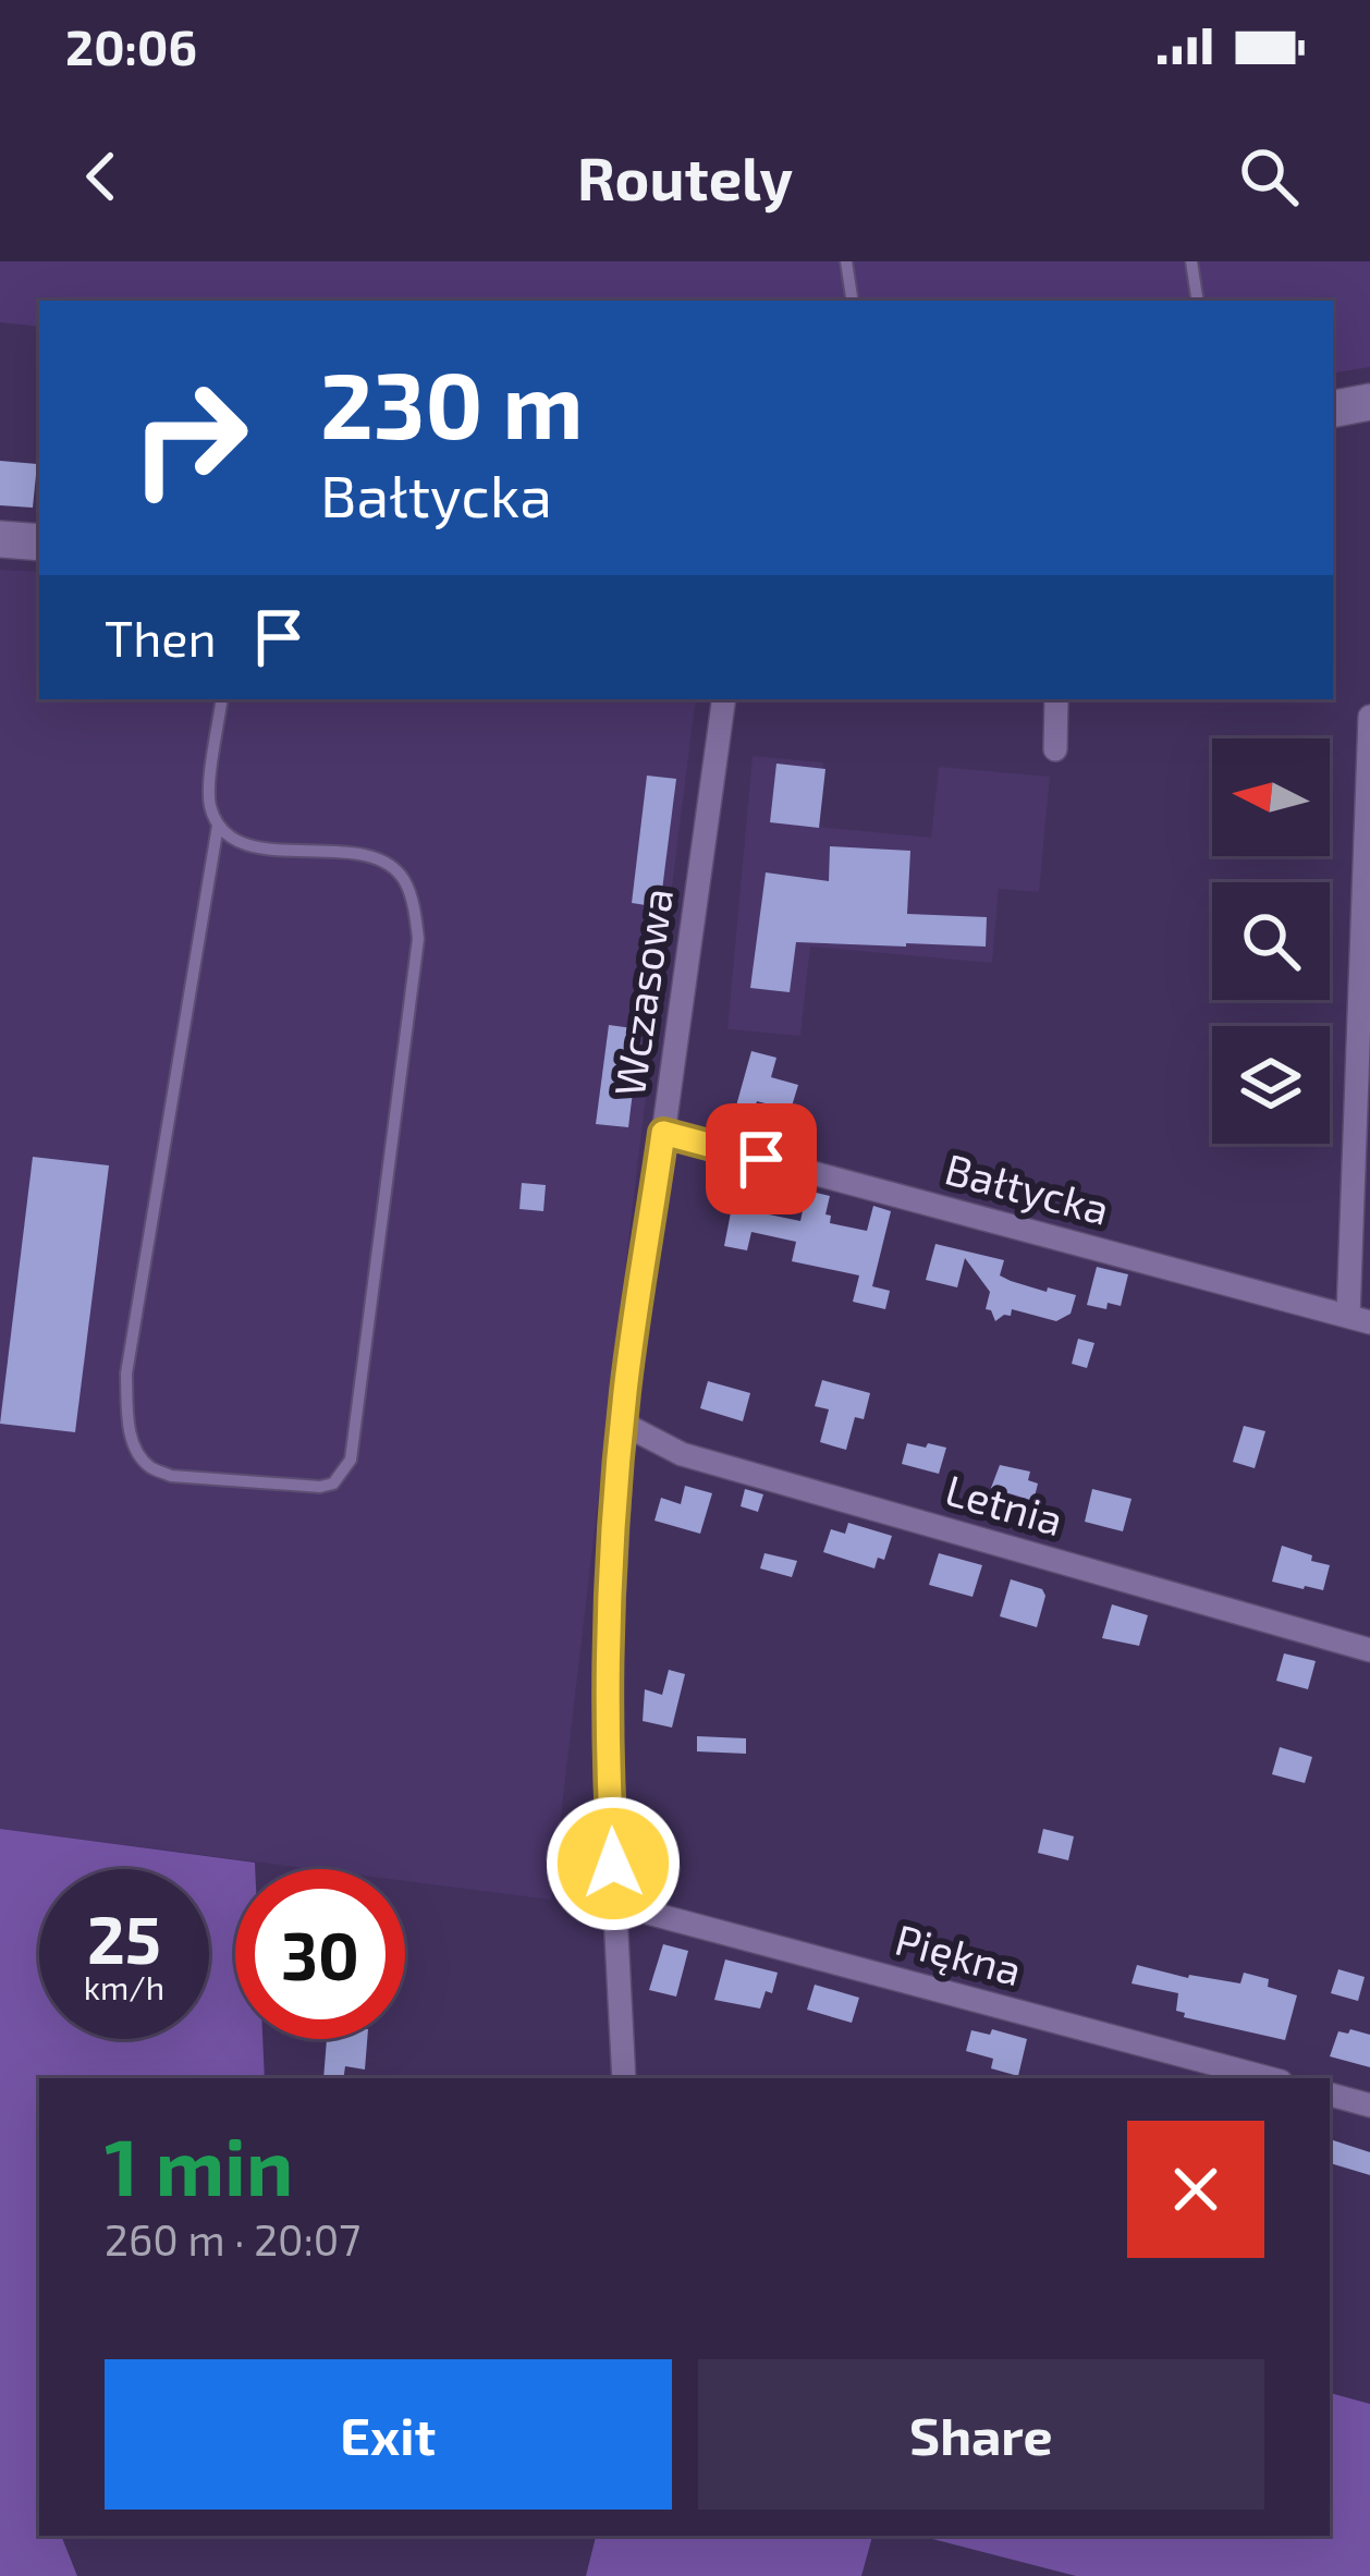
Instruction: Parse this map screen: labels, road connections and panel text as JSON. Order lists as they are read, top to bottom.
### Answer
{
  "streets": {
    "street": [
      "Wczasowa",
      "Bałtycka",
      "Letnia",
      "Piękna"
    ]
  },
  "crossings": [
    ["Wczasowa", "Bałtycka"],
    ["Wczasowa", "Letnia"],
    ["Wczasowa", "Piękna"]
  ],
  "north": "left",
  "page": {
    "status": "20:06",
    "header": "Routely",
    "turn": ["230 m", "Bałtycka"],
    "then": "Then",
    "speed": "25 km/h",
    "limit": "30",
    "heading": ["1 min", "260 m · 20:07"],
    "buttons": ["Exit", "Share"]
  }
}
